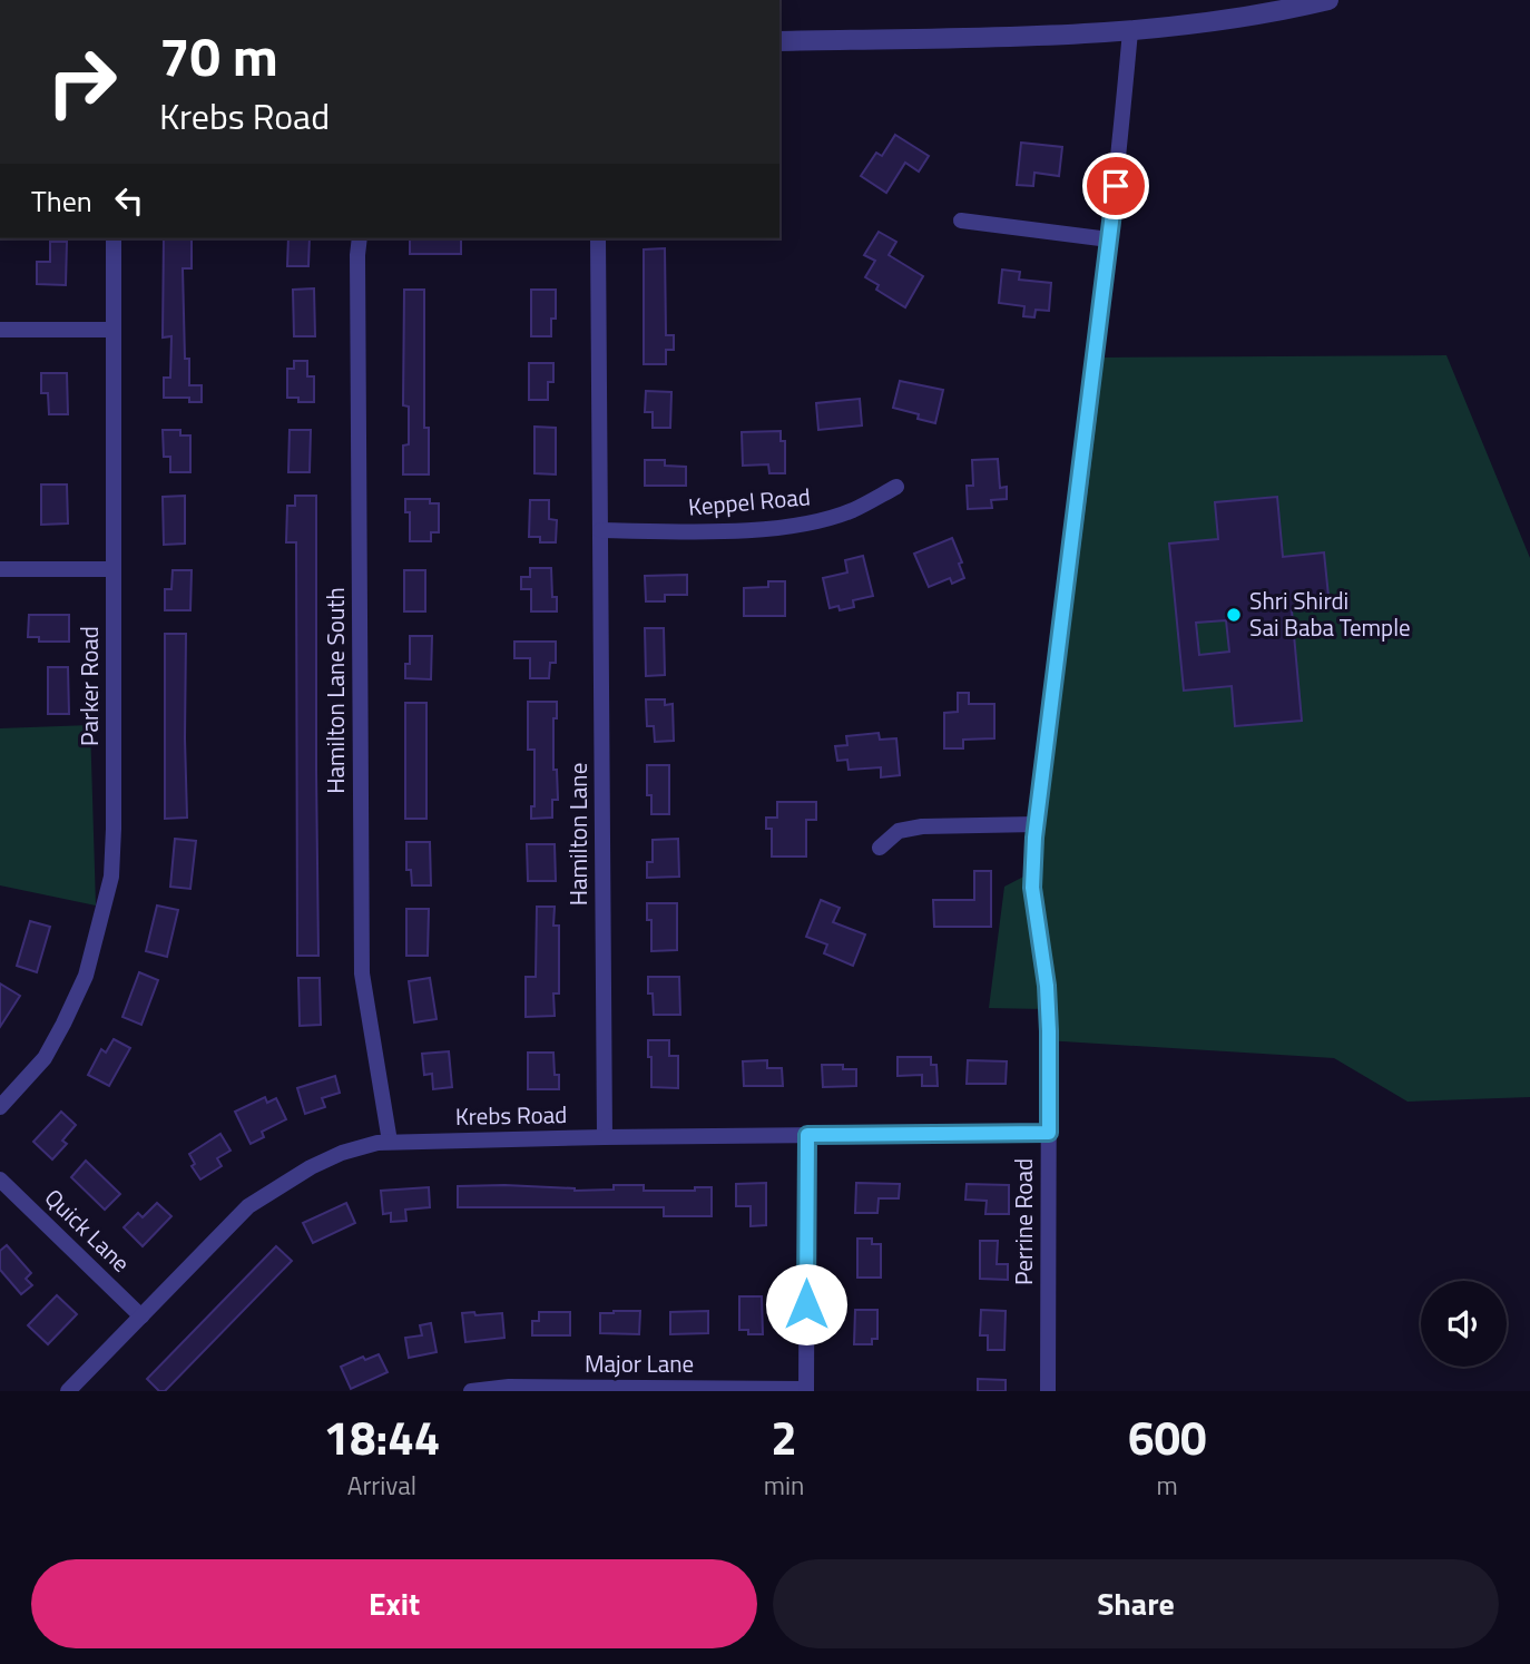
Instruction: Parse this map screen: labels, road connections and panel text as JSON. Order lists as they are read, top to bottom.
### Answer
{
  "streets": {
    "street": [
      "Keppel Road",
      "Parker Road",
      "Hamilton Lane South",
      "Hamilton Lane",
      "Krebs Road",
      "Perrine Road",
      "Quick Lane",
      "Major Lane"
    ]
  },
  "crossings": [
    ["Keppel Road", "Hamilton Lane"],
    ["Hamilton Lane South", "Krebs Road"],
    ["Hamilton Lane", "Krebs Road"],
    ["Krebs Road", "Perrine Road"],
    ["Krebs Road", "Quick Lane"]
  ],
  "places": ["Shri Shirdi Sai Baba Temple"],
  "page": {
    "turn": ["70 m", "Krebs Road"],
    "then": "Then",
    "eta": [
      "18:44",
      "Arrival",
      "2",
      "min",
      "600",
      "m"
    ],
    "buttons": ["Exit", "Share"]
  }
}
